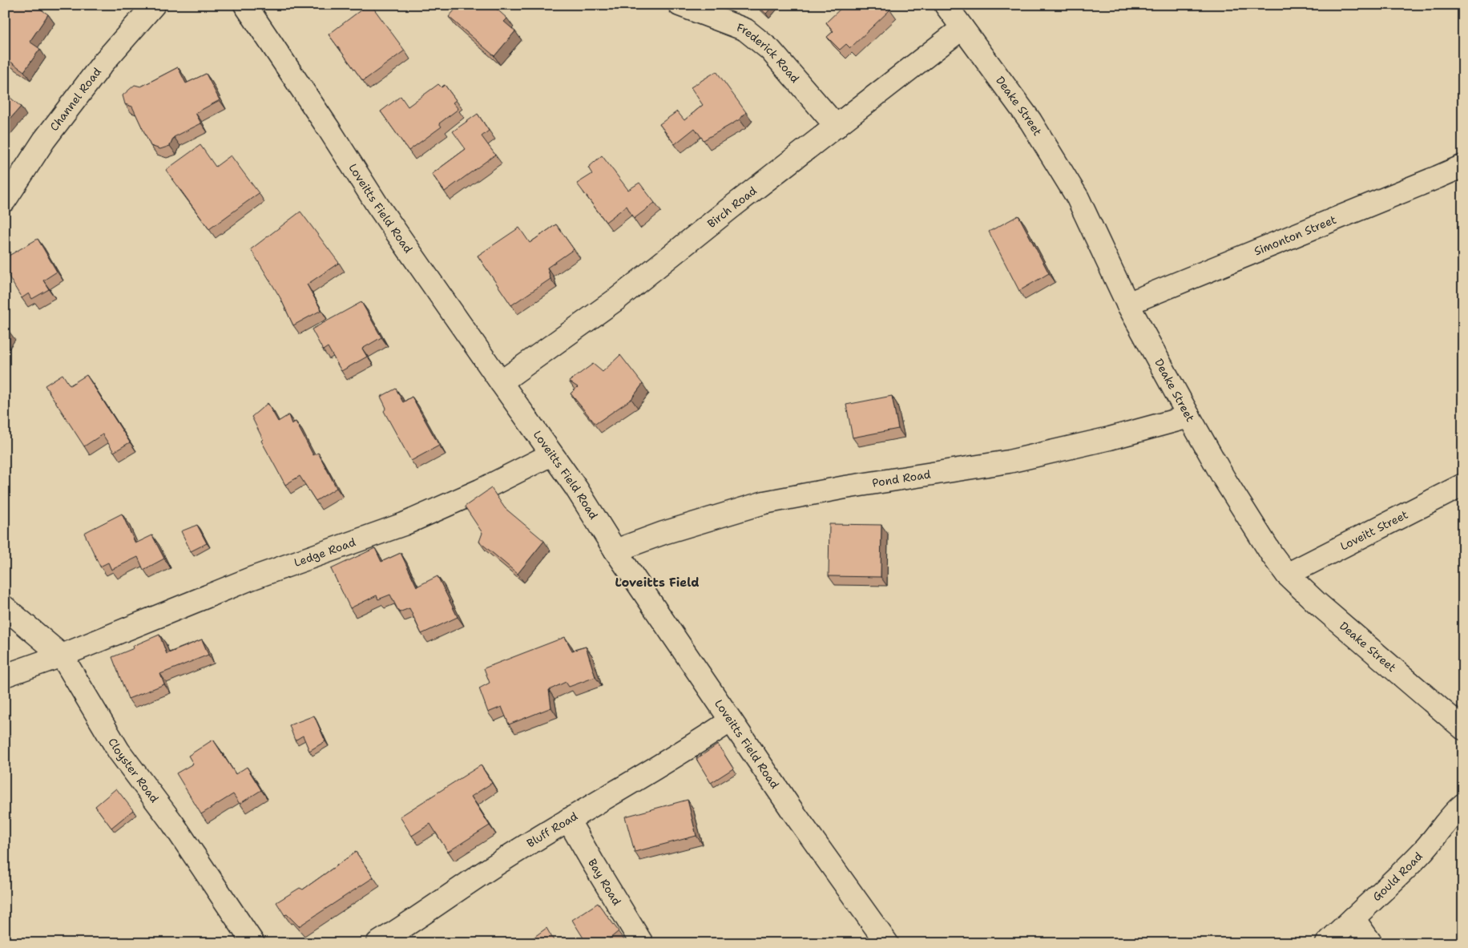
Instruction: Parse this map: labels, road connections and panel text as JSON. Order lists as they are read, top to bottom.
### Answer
{
  "streets": {
    "street": [
      "Frederick Road",
      "Channel Road",
      "Deake Street",
      "Loveitts Field Road",
      "Birch Road",
      "Simonton Street",
      "Pond Road",
      "Loveitt Street",
      "Ledge Road",
      "Cloyster Road",
      "Bluff Road",
      "Gould Road",
      "Bay Road"
    ]
  },
  "crossings": [
    ["Frederick Road", "Birch Road"],
    ["Deake Street", "Birch Road"],
    ["Deake Street", "Simonton Street"],
    ["Deake Street", "Pond Road"],
    ["Deake Street", "Loveitt Street"],
    ["Loveitts Field Road", "Birch Road"],
    ["Loveitts Field Road", "Pond Road"],
    ["Loveitts Field Road", "Ledge Road"],
    ["Loveitts Field Road", "Bluff Road"],
    ["Ledge Road", "Cloyster Road"],
    ["Bluff Road", "Bay Road"]
  ],
  "districts": ["Loveitts Field"]
}
